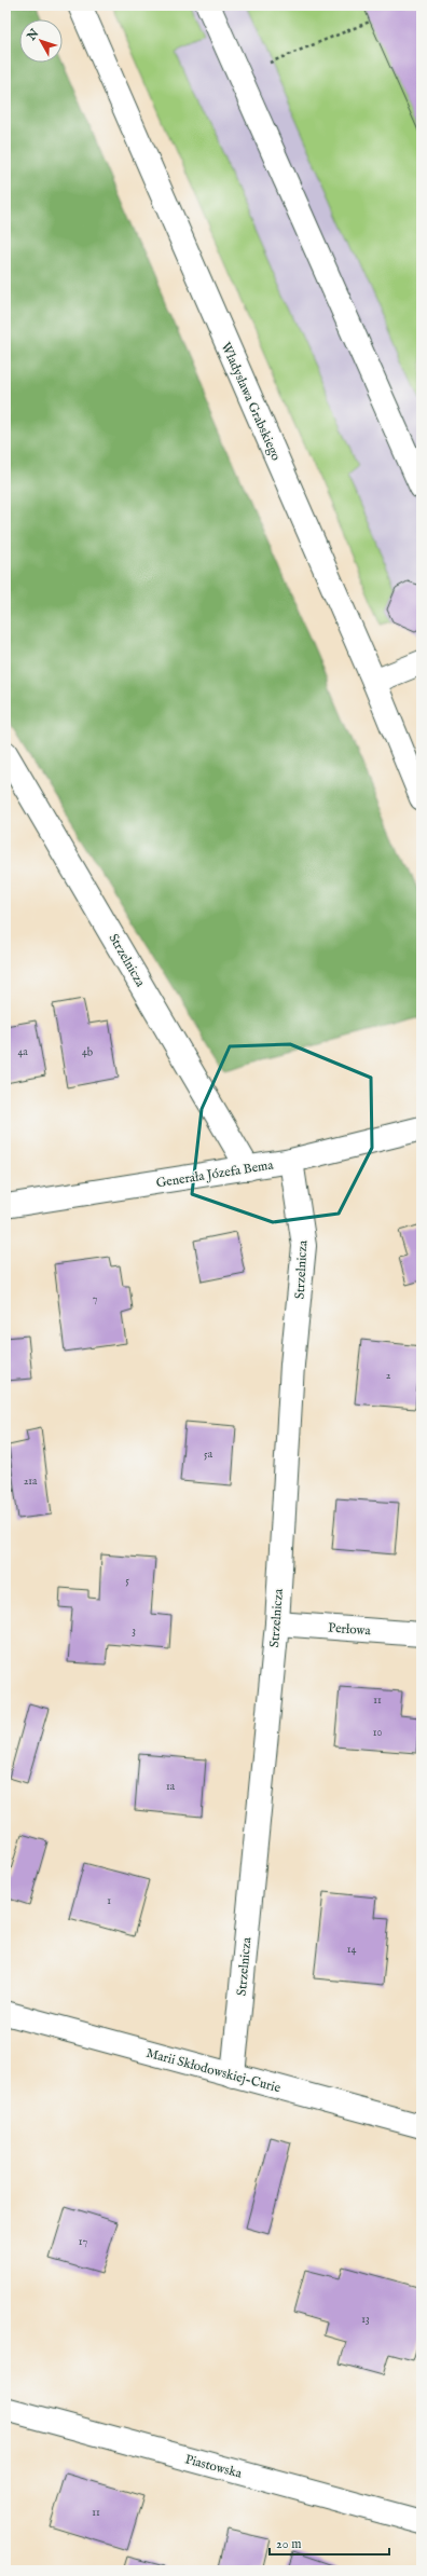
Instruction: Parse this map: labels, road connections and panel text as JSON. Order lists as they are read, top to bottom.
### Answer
{
  "streets": {
    "street": [
      "Władysława Grabskiego",
      "Strzelnicza",
      "Generała Józefa Bema",
      "Perłowa",
      "Marii Skłodowskiej-Curie",
      "Piastowska"
    ]
  },
  "crossings": [
    ["Strzelnicza", "Generała Józefa Bema"],
    ["Strzelnicza", "Perłowa"],
    ["Strzelnicza", "Marii Skłodowskiej-Curie"]
  ],
  "house_numbers": [
    "4a",
    "4b",
    "7",
    "2",
    "5a",
    "21a",
    "5",
    "3",
    "11",
    "10",
    "1a",
    "1",
    "14",
    "17",
    "13",
    "11"
  ],
  "scale_bar": "20 m",
  "north": "top left"
}
